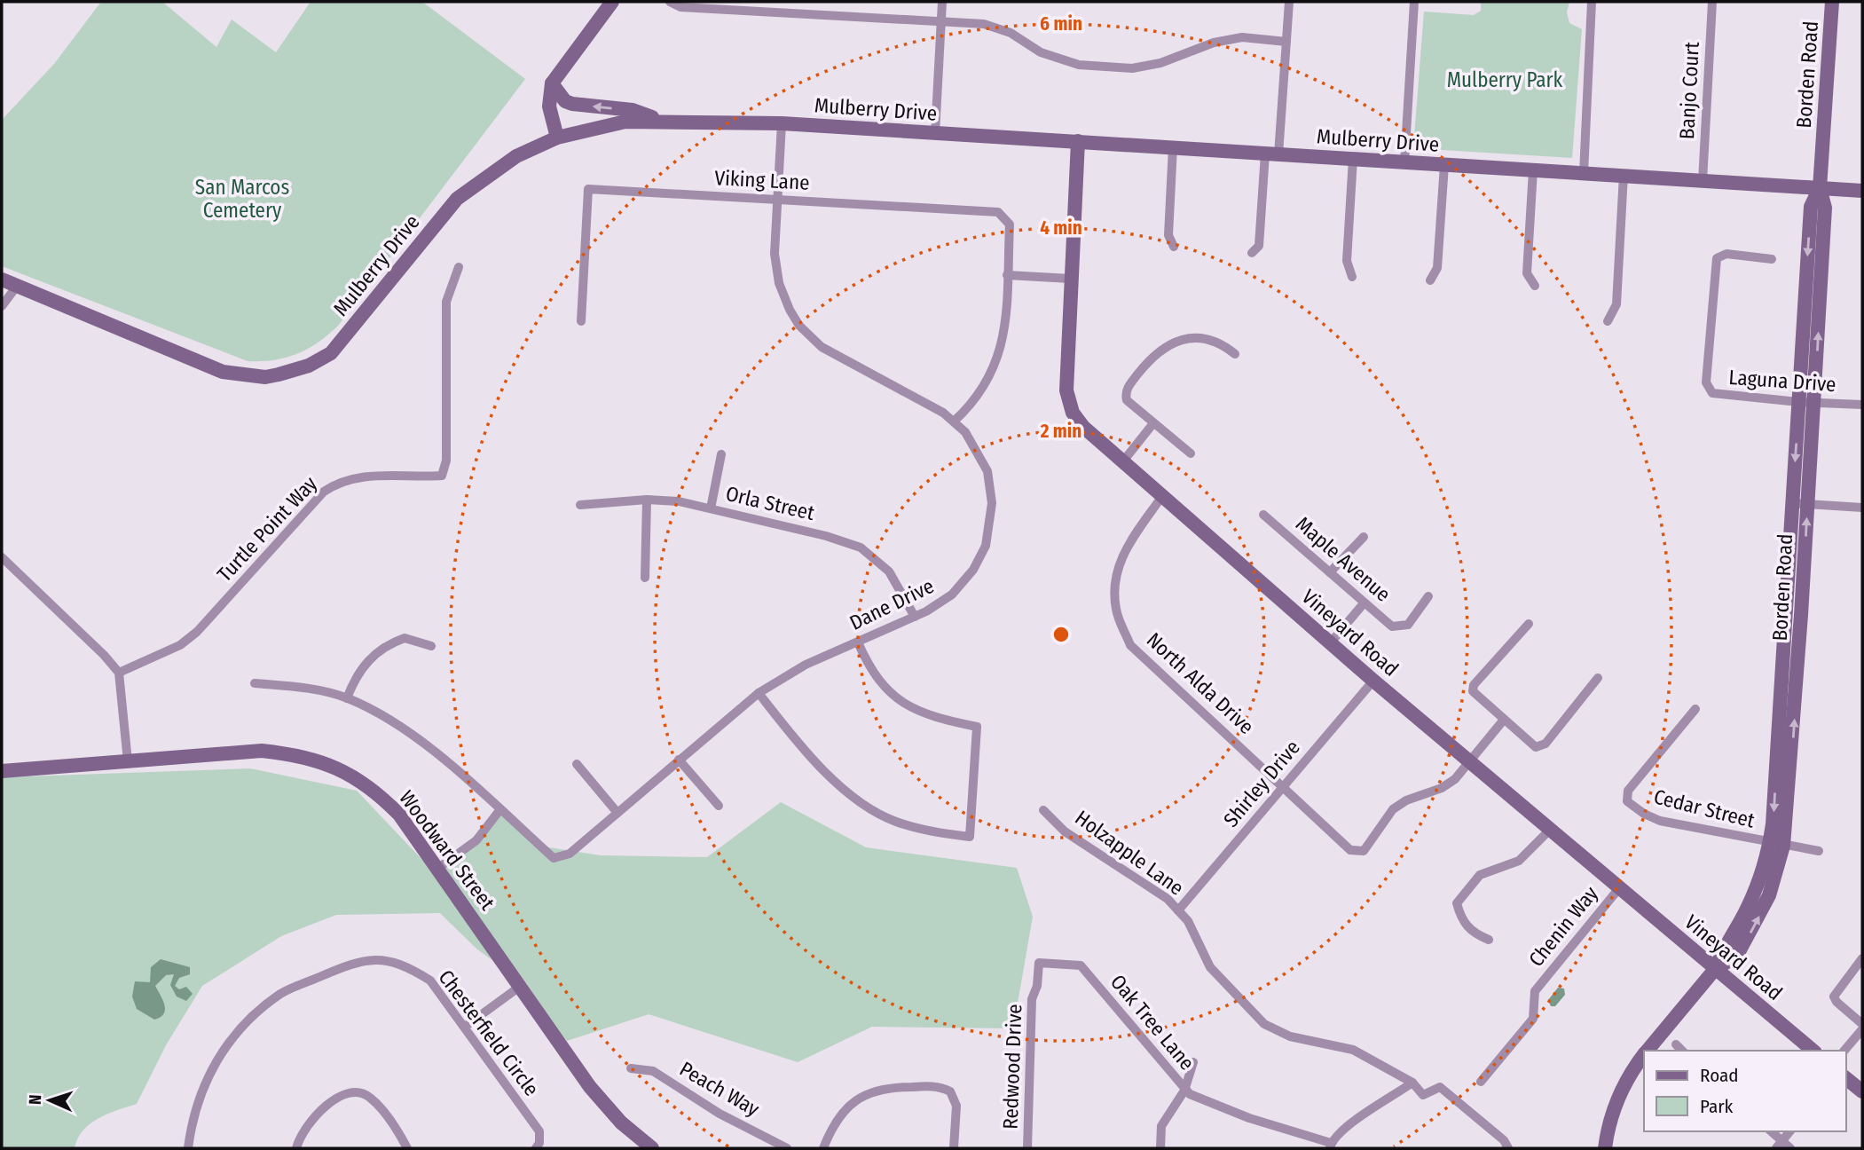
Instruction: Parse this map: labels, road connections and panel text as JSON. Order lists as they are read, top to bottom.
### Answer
{
  "streets": {
    "main road": [
      "Borden Road",
      "Mulberry Drive",
      "Vineyard Road",
      "Woodward Street"
    ],
    "street": [
      "Banjo Court",
      "Viking Lane",
      "Laguna Drive",
      "Orla Street",
      "Turtle Point Way",
      "Maple Avenue",
      "Dane Drive",
      "North Alda Drive",
      "Shirley Drive",
      "Cedar Street",
      "Holzapple Lane",
      "Chenin Way",
      "Oak Tree Lane",
      "Chesterfield Circle",
      "Redwood Drive",
      "Peach Way"
    ]
  },
  "crossings": [
    ["Borden Road", "Mulberry Drive"],
    ["Borden Road", "Laguna Drive"],
    ["Borden Road", "Vineyard Road"],
    ["Borden Road", "Cedar Street"],
    ["Banjo Court", "Mulberry Drive"],
    ["Mulberry Drive", "Dane Drive"],
    ["Mulberry Drive", "Vineyard Road"],
    ["Viking Lane", "Dane Drive"],
    ["Orla Street", "Dane Drive"],
    ["Vineyard Road", "North Alda Drive"],
    ["Vineyard Road", "Shirley Drive"],
    ["Vineyard Road", "Chenin Way"],
    ["North Alda Drive", "Shirley Drive"],
    ["Shirley Drive", "Holzapple Lane"],
    ["Oak Tree Lane", "Redwood Drive"]
  ],
  "parks": ["Mulberry Park", "San Marcos Cemetery"],
  "legend": ["Road", "Park"],
  "north": "left",
  "rings": ["6 min", "4 min", "2 min"]
}
